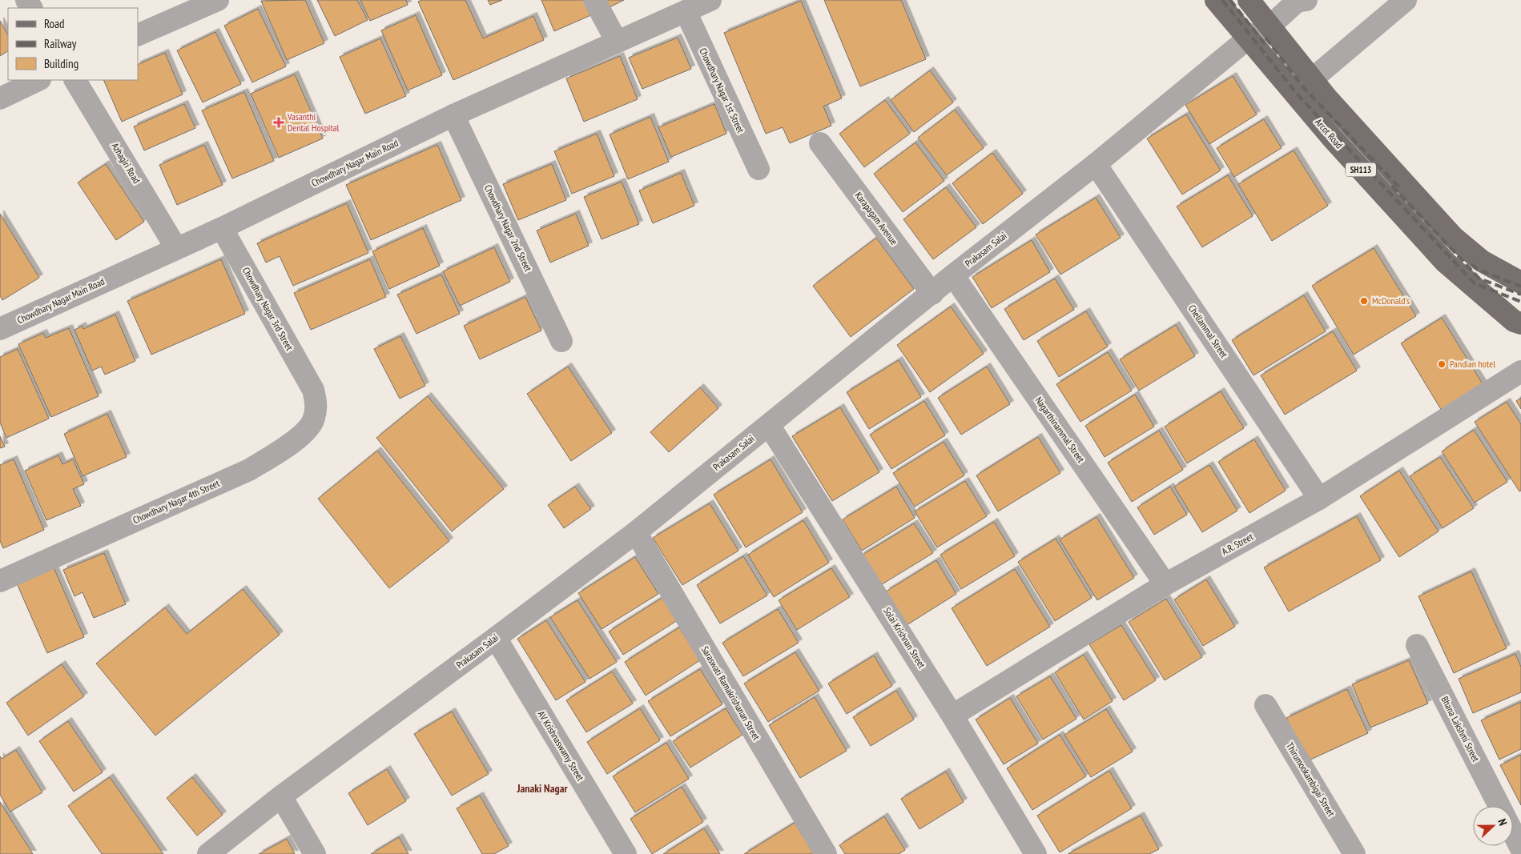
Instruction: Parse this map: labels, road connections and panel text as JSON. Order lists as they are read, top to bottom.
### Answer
{
  "streets": {
    "main road": ["Arcot Road", "SH113"],
    "street": [
      "Chowdhary Nagar 1st Street",
      "Azhagiri Road",
      "Chowdhary Nagar Main Road",
      "Karapagam Avenue",
      "Chowdhary Nagar 2nd Street",
      "Prakasam Salai",
      "Chowdhary Nagar 3rd Street",
      "Chellammal Street",
      "Nagarthinammal Street",
      "Chowdhary Nagar 4th Street",
      "A.R. Street",
      "Solai Krishnan Street",
      "Saraswati Ramakrishanan Street",
      "Bhana Lakshmi Street",
      "AV Krishnaswamy Street",
      "Thirumookambigai Street"
    ]
  },
  "crossings": [
    ["Chowdhary Nagar 1st Street", "Chowdhary Nagar Main Road"],
    ["Arcot Road", "Prakasam Salai"],
    ["Azhagiri Road", "Chowdhary Nagar Main Road"],
    ["Chowdhary Nagar Main Road", "Chowdhary Nagar 2nd Street"],
    ["Chowdhary Nagar Main Road", "Chowdhary Nagar 3rd Street"],
    ["SH113", "Prakasam Salai"],
    ["Karapagam Avenue", "Prakasam Salai"],
    ["Prakasam Salai", "Chellammal Street"],
    ["Prakasam Salai", "Nagarthinammal Street"],
    ["Prakasam Salai", "Solai Krishnan Street"],
    ["Prakasam Salai", "Saraswati Ramakrishanan Street"],
    ["Prakasam Salai", "AV Krishnaswamy Street"],
    ["Chowdhary Nagar 3rd Street", "Chowdhary Nagar 4th Street"],
    ["Chellammal Street", "A.R. Street"],
    ["Nagarthinammal Street", "A.R. Street"],
    ["A.R. Street", "Solai Krishnan Street"]
  ],
  "districts": ["Janaki Nagar"],
  "places": {
    "health": ["Vasanthi Dental Hospital"],
    "other": ["McDonald's", "Pandian hotel"]
  },
  "legend": ["Road", "Railway", "Building"],
  "north": "right"
}
